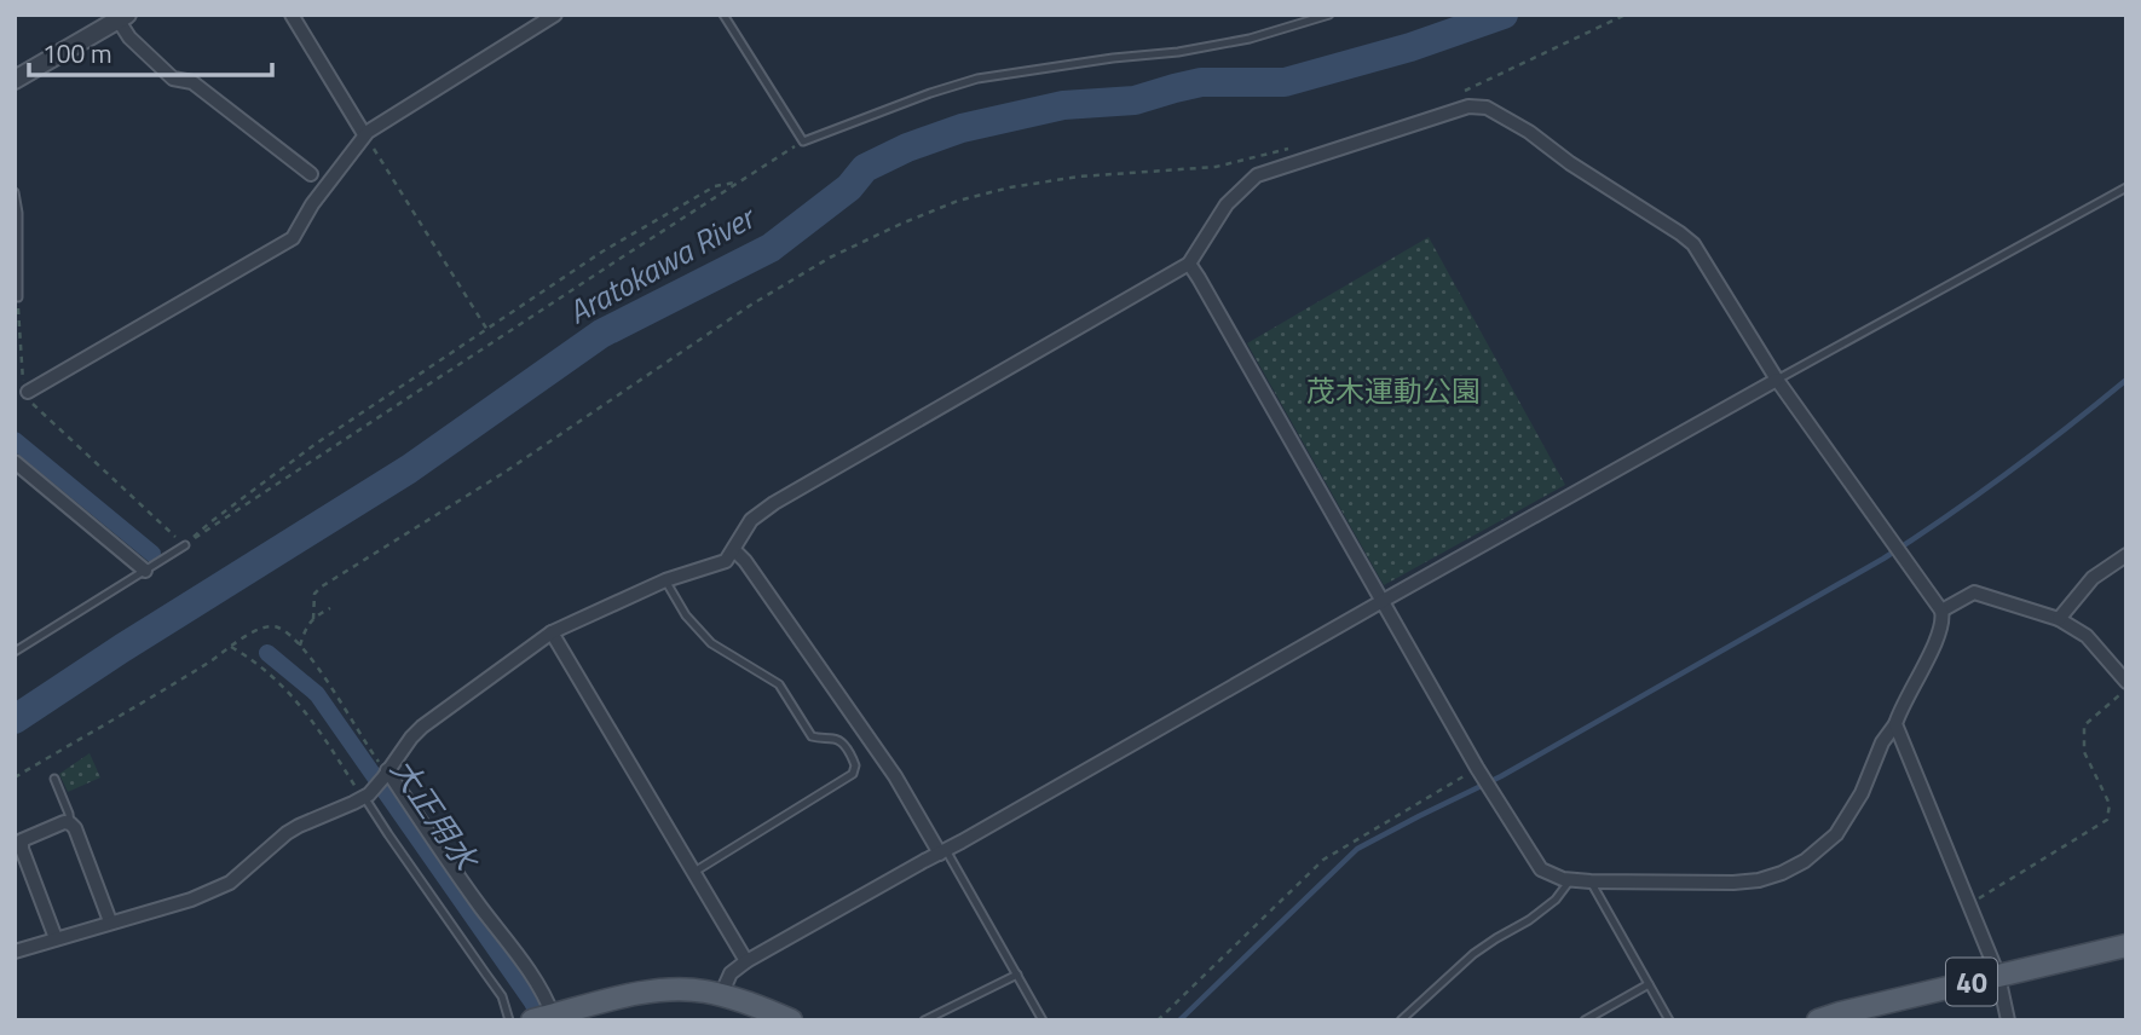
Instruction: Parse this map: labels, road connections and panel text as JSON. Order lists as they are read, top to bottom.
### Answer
{
  "streets": {
    "main road": ["40"]
  },
  "water": ["Aratokawa River", "大正用水"],
  "parks": ["茂木運動公園"],
  "scale_bar": "100 m"
}
